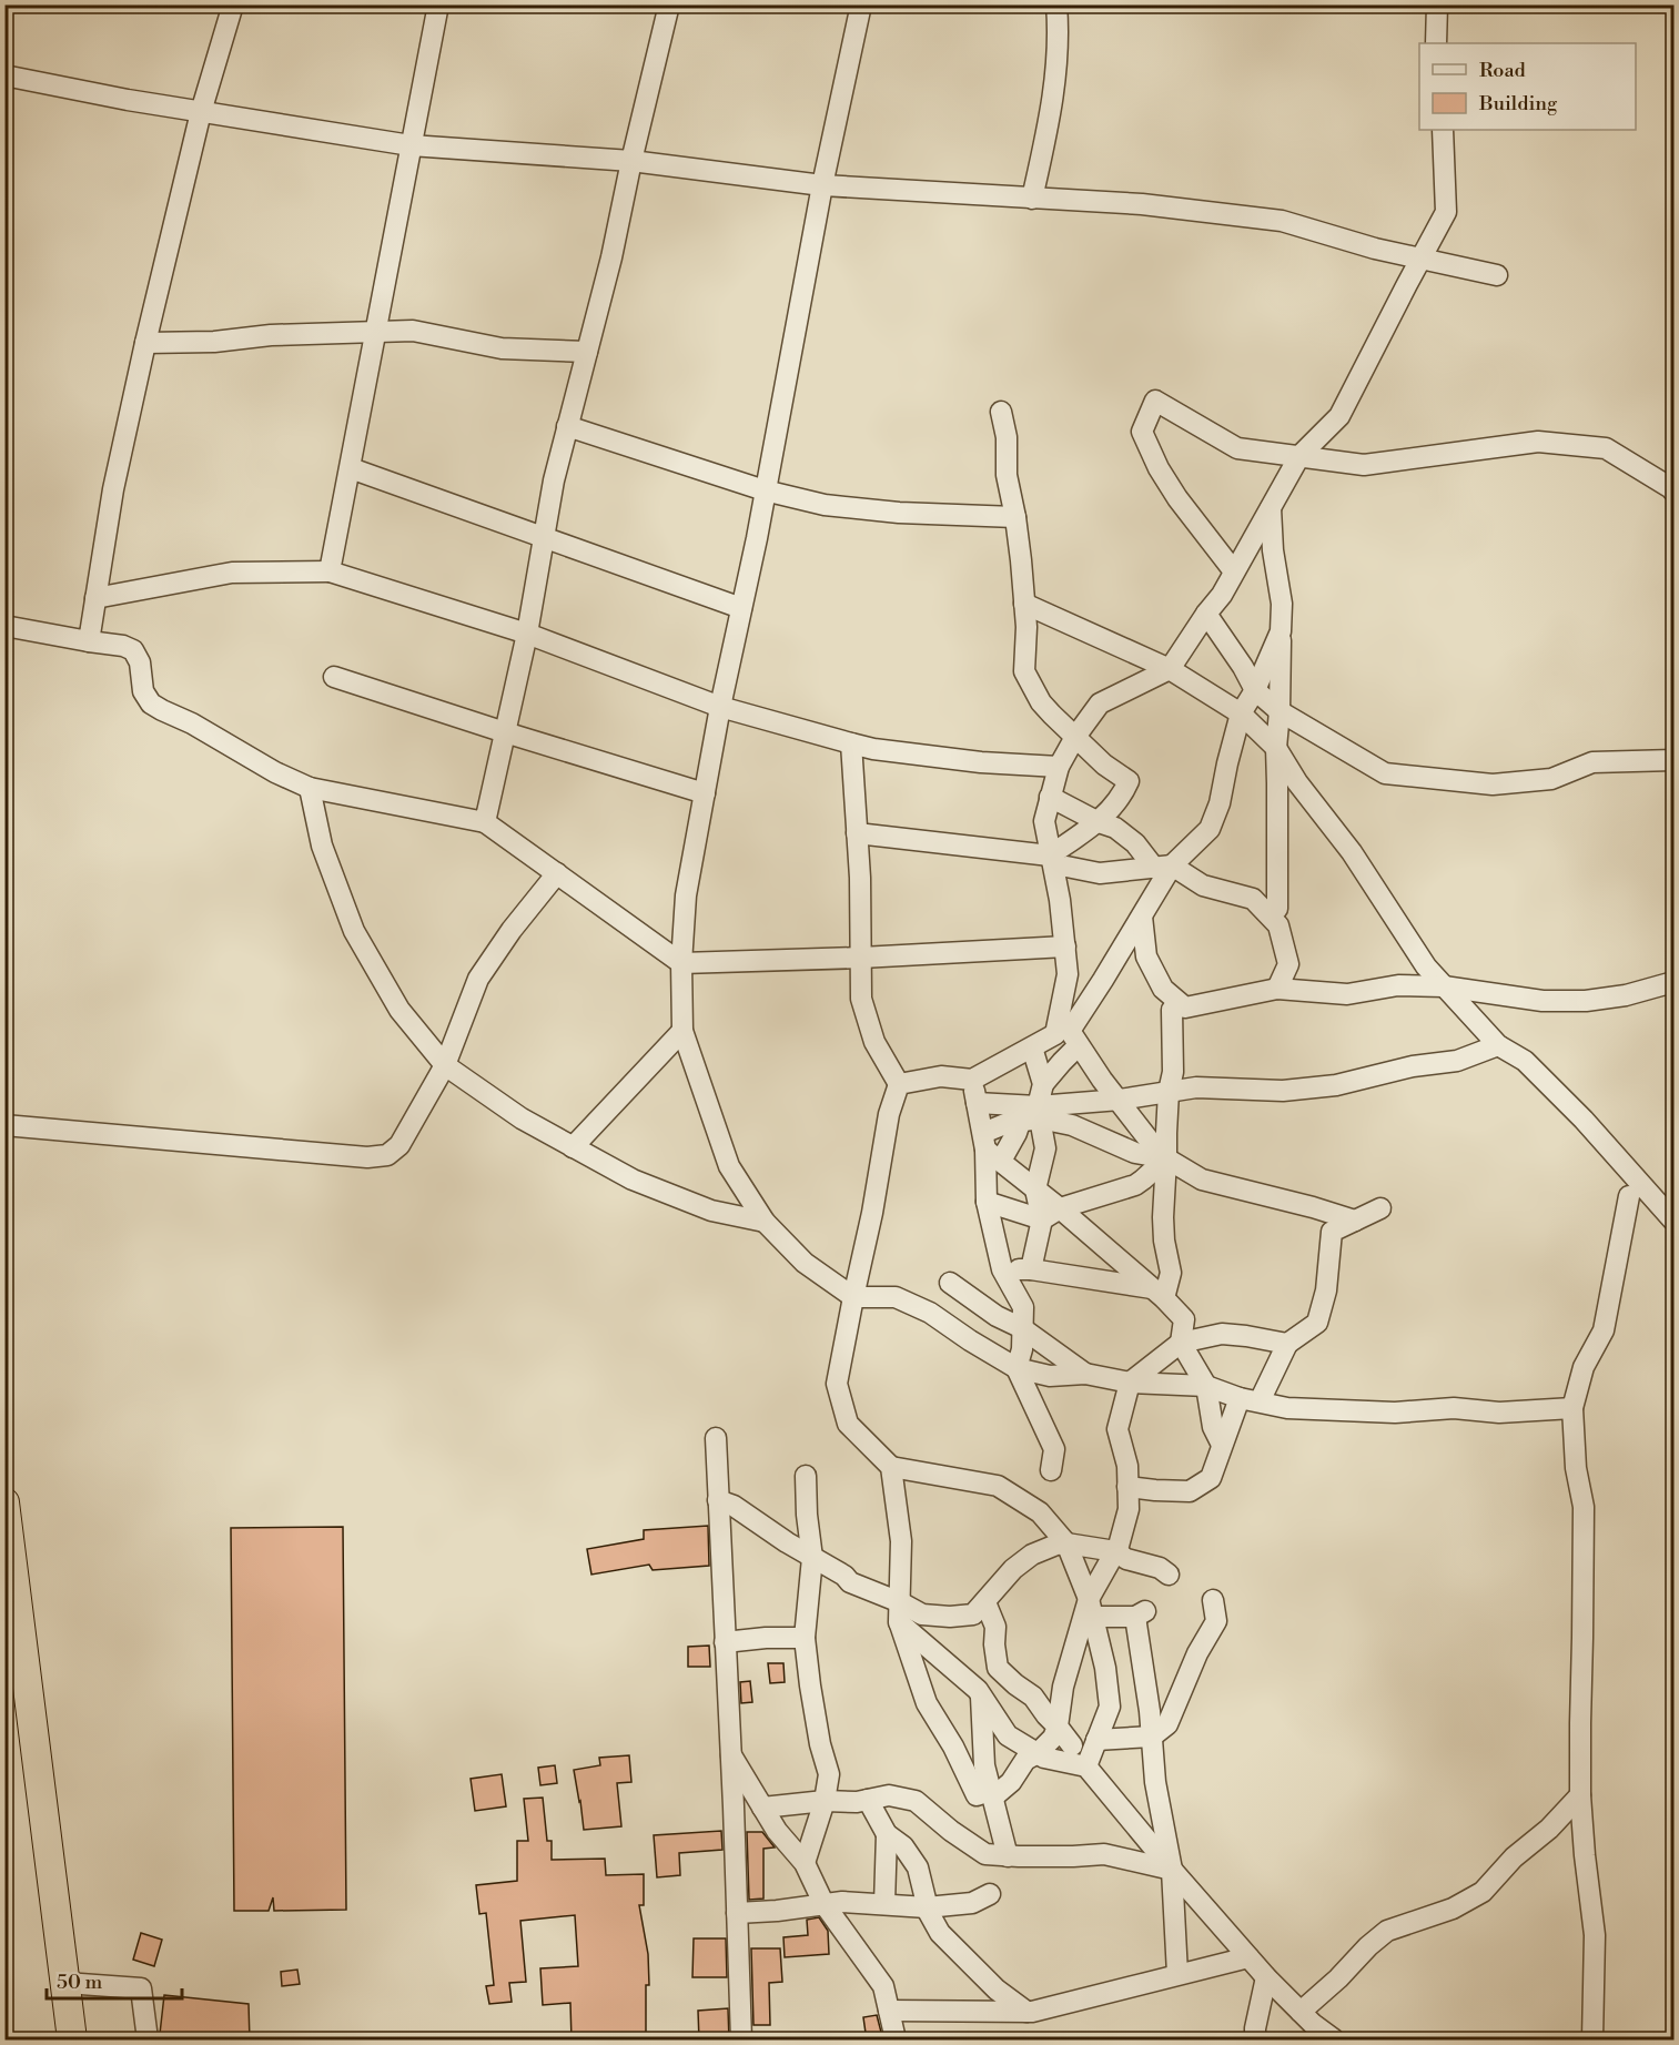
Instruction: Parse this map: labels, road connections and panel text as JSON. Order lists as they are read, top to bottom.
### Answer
{
  "legend": ["Road", "Building"],
  "scale_bar": "50 m"
}
